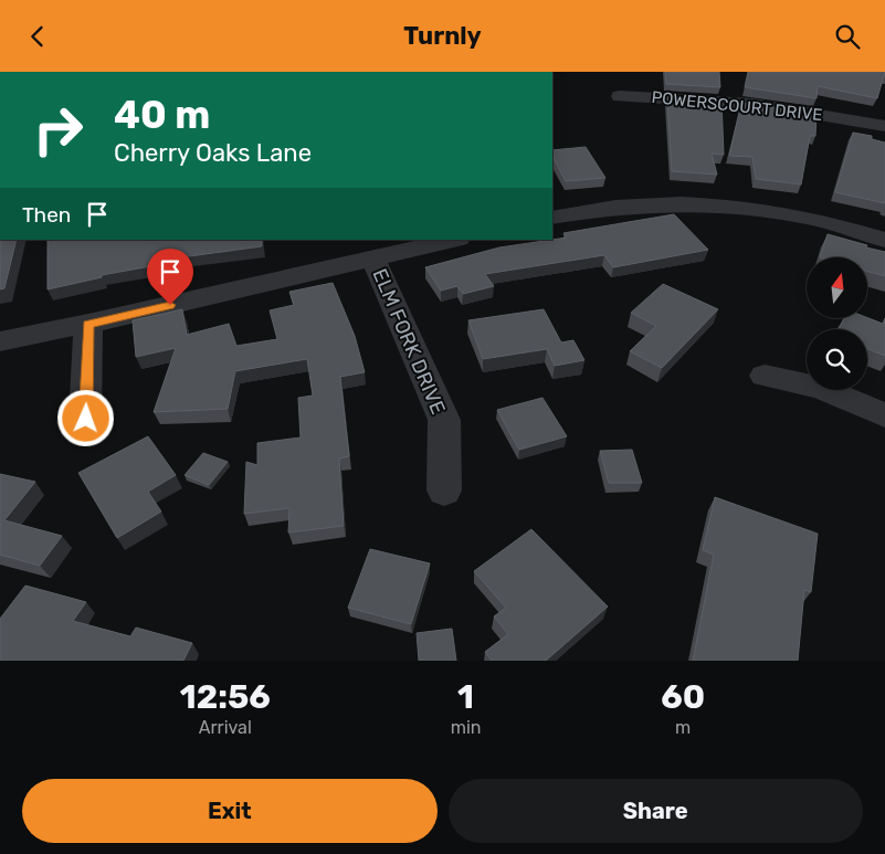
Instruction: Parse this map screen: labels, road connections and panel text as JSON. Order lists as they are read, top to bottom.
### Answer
{
  "streets": {
    "street": ["POWERSCOURT DRIVE", "ELM FORK DRIVE"]
  },
  "north": "top",
  "page": {
    "header": "Turnly",
    "turn": ["40 m", "Cherry Oaks Lane"],
    "then": "Then",
    "eta": [
      "12:56",
      "Arrival",
      "1",
      "min",
      "60",
      "m"
    ],
    "buttons": ["Exit", "Share"]
  }
}
